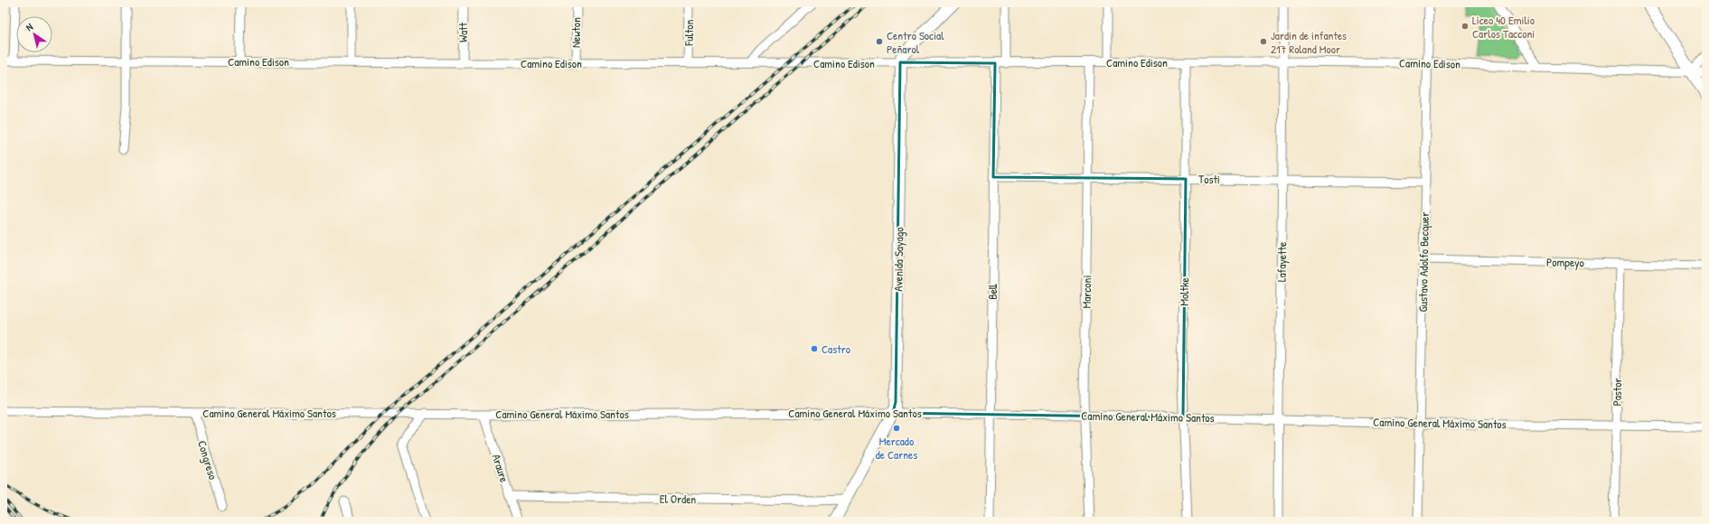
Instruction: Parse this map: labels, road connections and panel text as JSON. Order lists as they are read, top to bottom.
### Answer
{
  "streets": {
    "street": [
      "Watt",
      "Newton",
      "Fulton",
      "Camino Edison",
      "Tosti",
      "Avenida Sayago",
      "Lafayette",
      "Gustavo Adolfo Becquer",
      "Pompeyo",
      "Bell",
      "Marconi",
      "Moltke",
      "Pastor",
      "Camino General Máximo Santos",
      "Congreso",
      "Araure",
      "El Orden"
    ]
  },
  "crossings": [
    ["Watt", "Camino Edison"],
    ["Newton", "Camino Edison"],
    ["Fulton", "Camino Edison"],
    ["Camino Edison", "Avenida Sayago"],
    ["Camino Edison", "Lafayette"],
    ["Camino Edison", "Gustavo Adolfo Becquer"],
    ["Camino Edison", "Bell"],
    ["Camino Edison", "Marconi"],
    ["Camino Edison", "Moltke"],
    ["Tosti", "Lafayette"],
    ["Tosti", "Gustavo Adolfo Becquer"],
    ["Tosti", "Bell"],
    ["Tosti", "Marconi"],
    ["Tosti", "Moltke"],
    ["Avenida Sayago", "Camino General Máximo Santos"],
    ["Avenida Sayago", "El Orden"],
    ["Lafayette", "Camino General Máximo Santos"],
    ["Gustavo Adolfo Becquer", "Pompeyo"],
    ["Gustavo Adolfo Becquer", "Camino General Máximo Santos"],
    ["Pompeyo", "Pastor"],
    ["Bell", "Camino General Máximo Santos"],
    ["Marconi", "Camino General Máximo Santos"],
    ["Moltke", "Camino General Máximo Santos"],
    ["Pastor", "Camino General Máximo Santos"],
    ["Camino General Máximo Santos", "Congreso"],
    ["Camino General Máximo Santos", "Araure"],
    ["Araure", "El Orden"]
  ],
  "places": [
    "Liceo 40 Emilio Carlos Tacconi",
    "Centro Social Peñarol",
    "Jardín de infantes 217 Roland Moor",
    "Castro",
    "Mercado de Carnes"
  ],
  "north": "top left"
}
